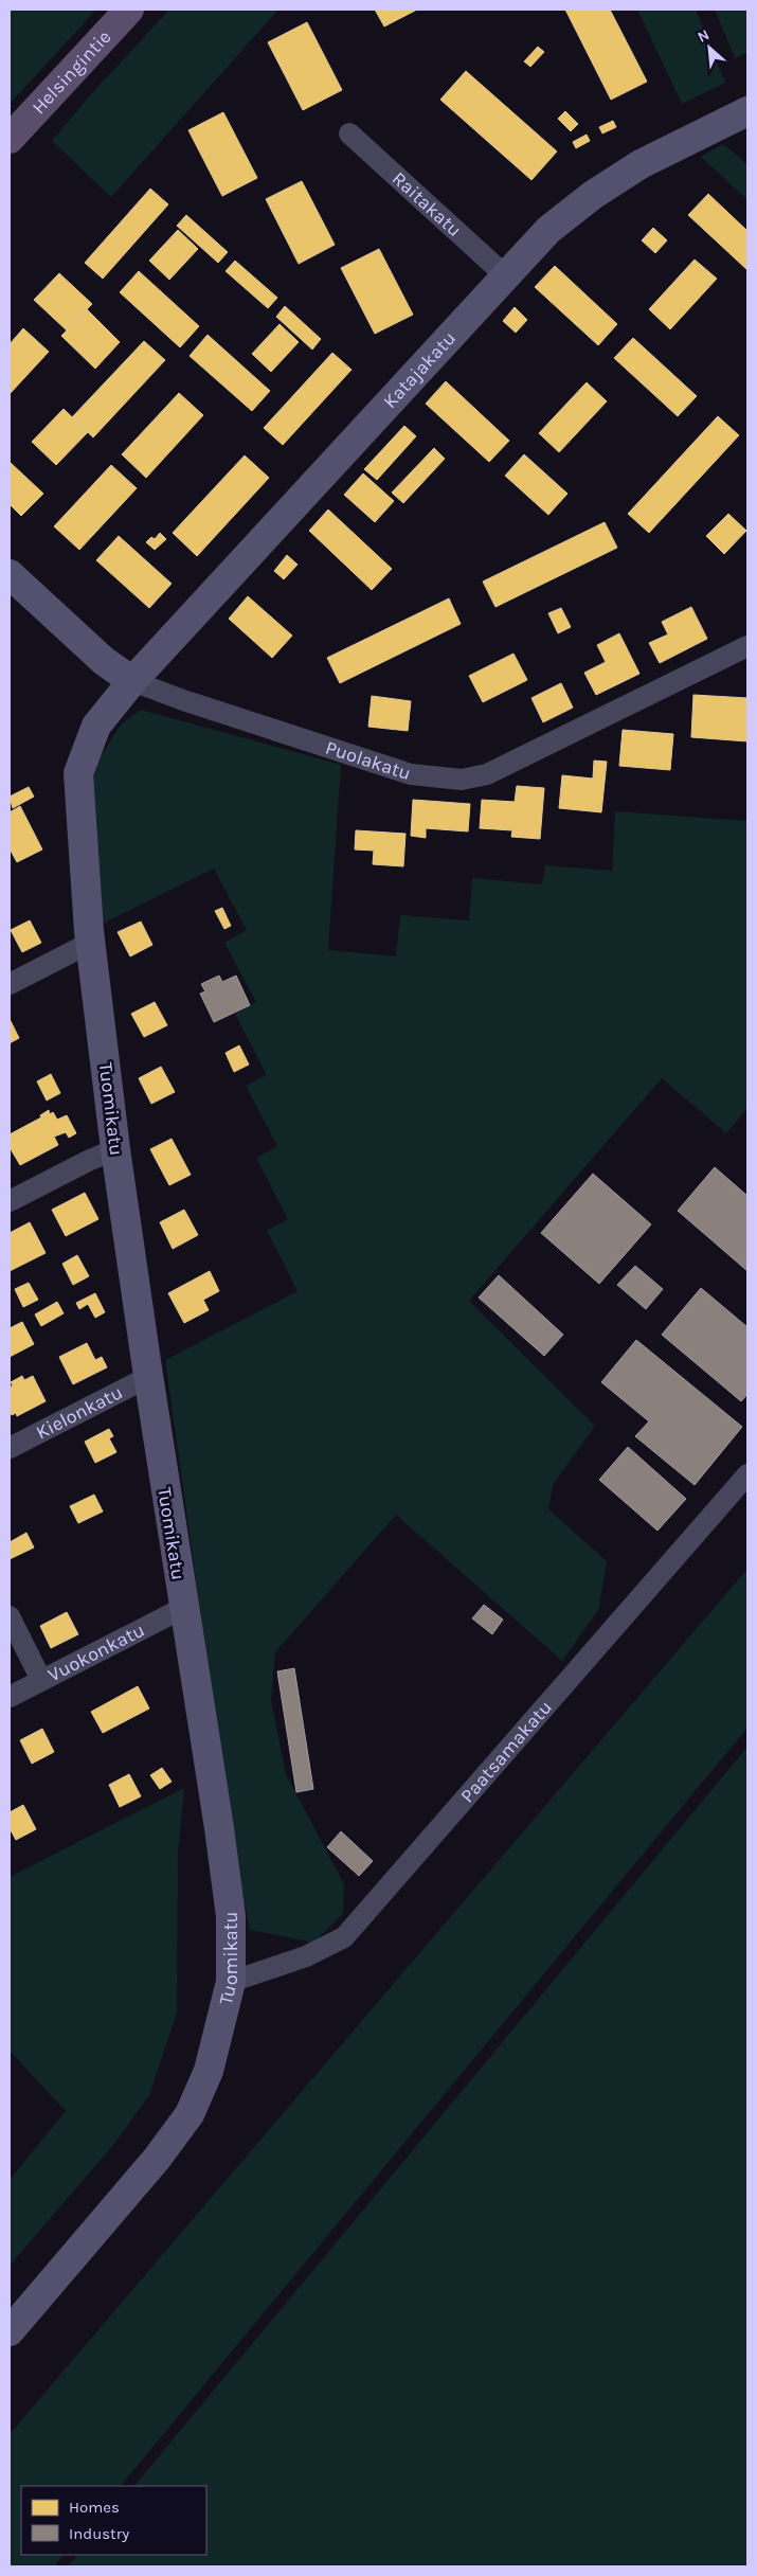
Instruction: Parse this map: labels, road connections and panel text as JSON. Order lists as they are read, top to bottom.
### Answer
{
  "streets": {
    "main road": ["Helsingintie"],
    "street": [
      "Raitakatu",
      "Katajakatu",
      "Puolakatu",
      "Tuomikatu",
      "Kielonkatu",
      "Vuokonkatu",
      "Paatsamakatu"
    ]
  },
  "crossings": [
    ["Raitakatu", "Katajakatu"],
    ["Katajakatu", "Puolakatu"],
    ["Katajakatu", "Tuomikatu"],
    ["Puolakatu", "Tuomikatu"],
    ["Tuomikatu", "Kielonkatu"],
    ["Tuomikatu", "Vuokonkatu"],
    ["Tuomikatu", "Paatsamakatu"]
  ],
  "legend": ["Homes", "Industry"],
  "north": "top left"
}
